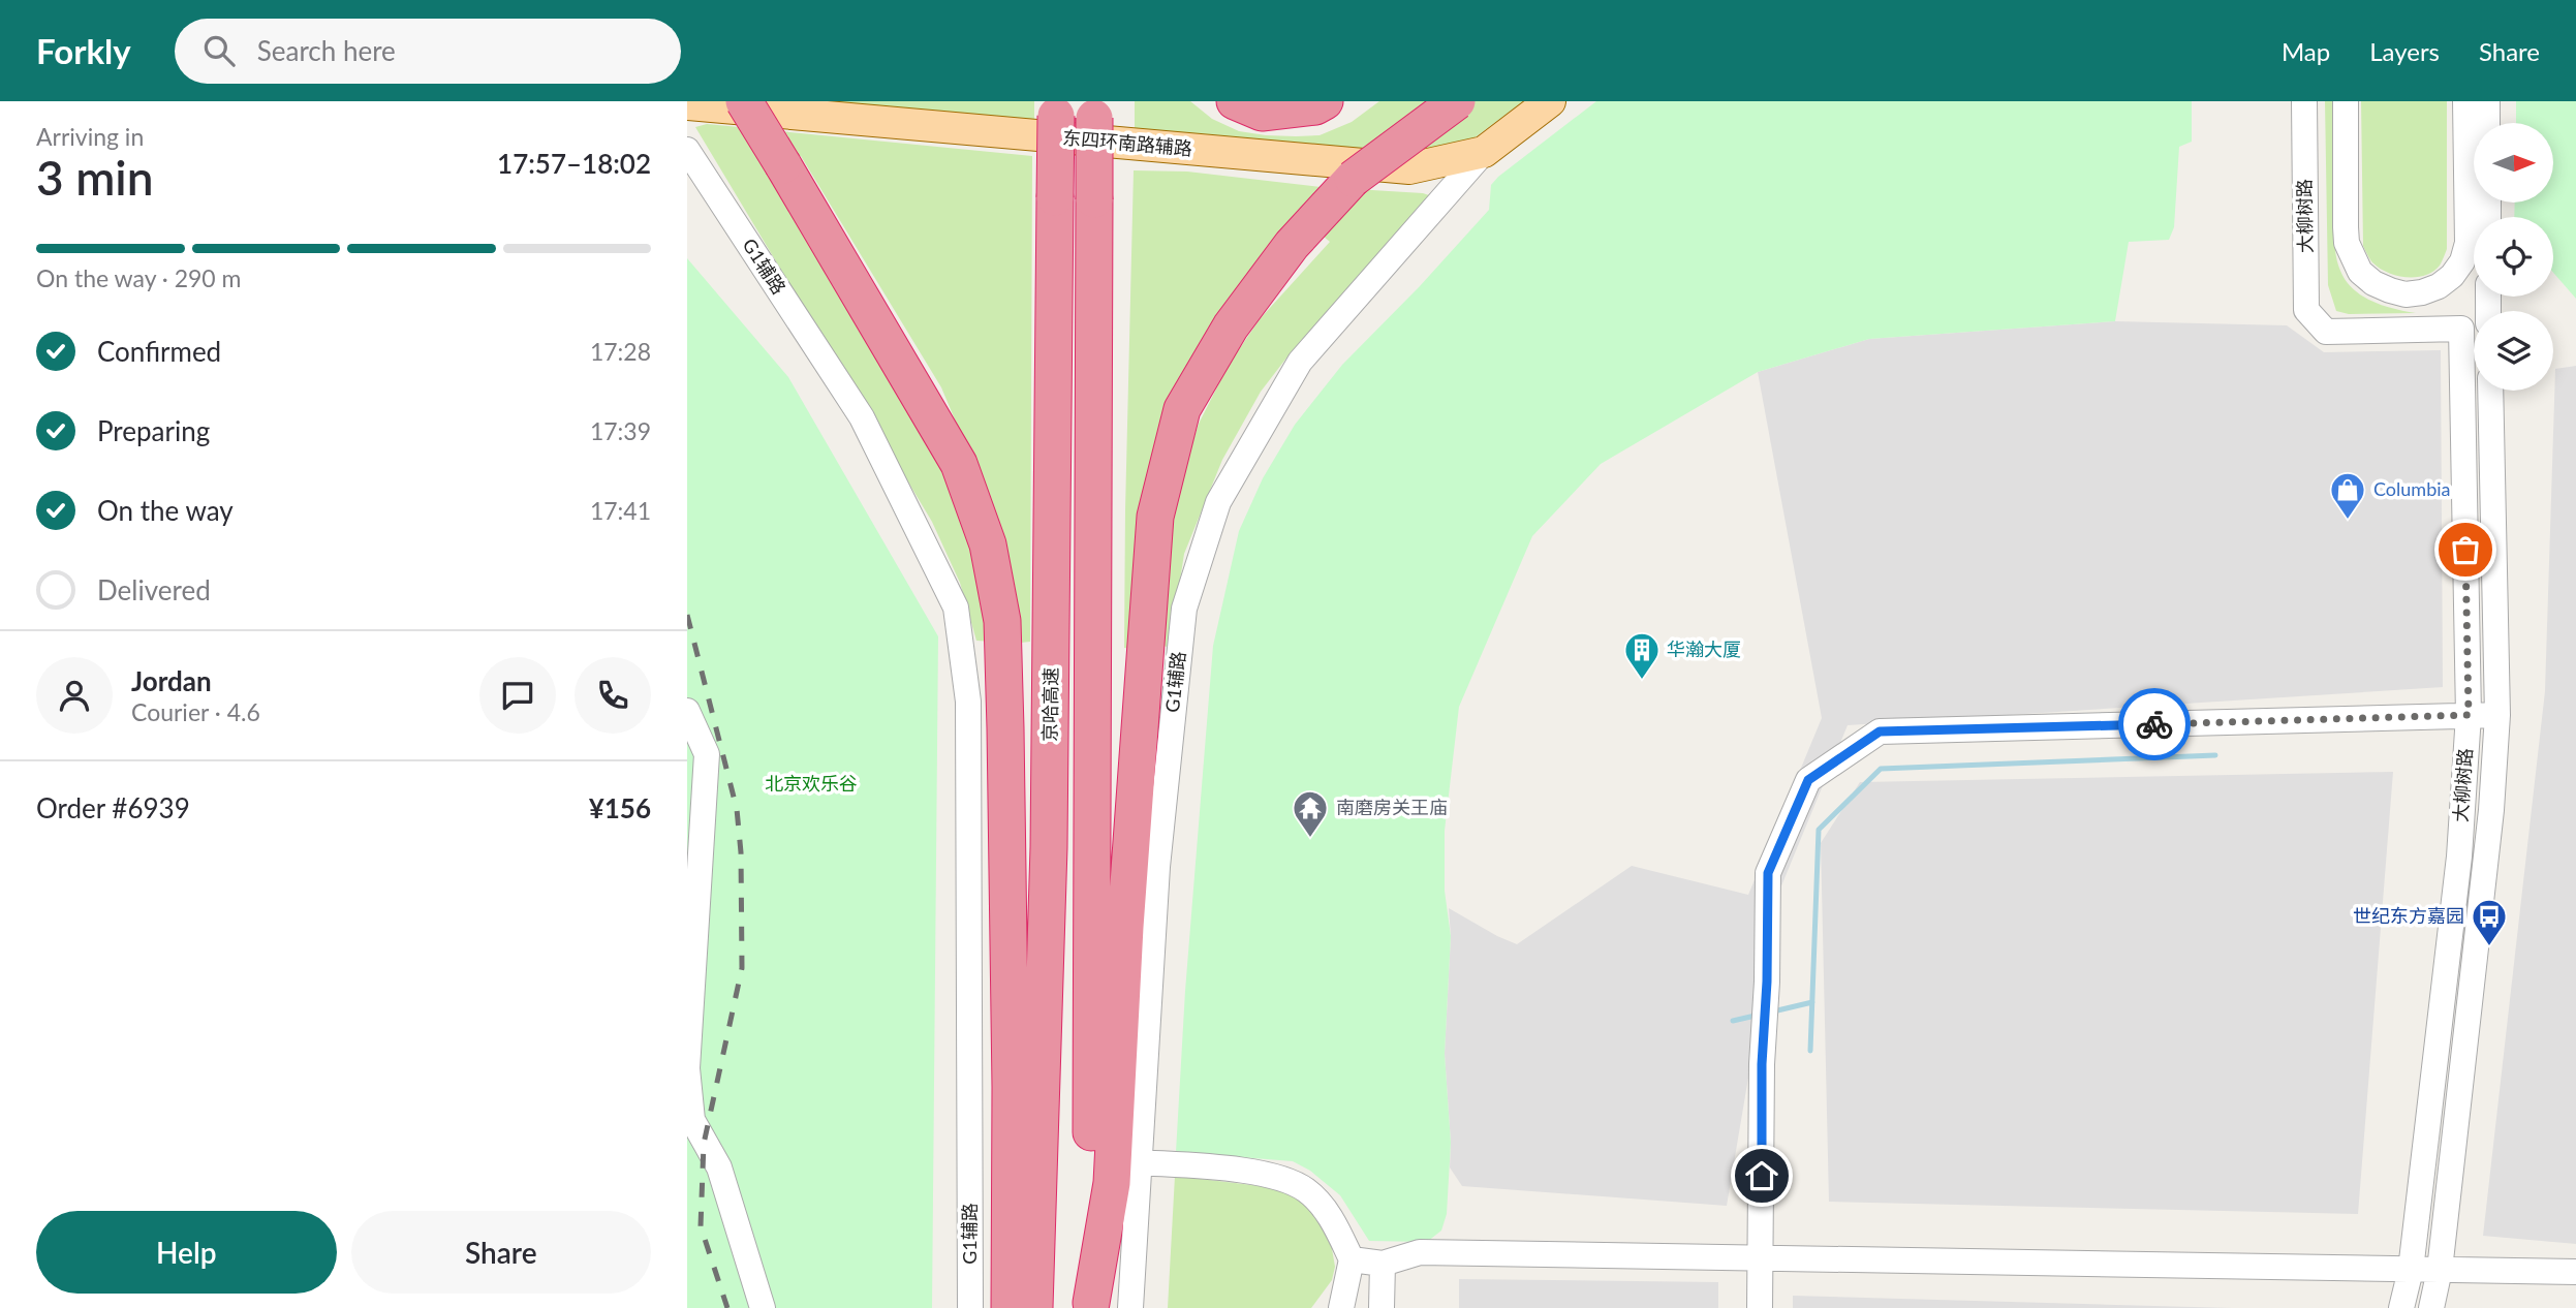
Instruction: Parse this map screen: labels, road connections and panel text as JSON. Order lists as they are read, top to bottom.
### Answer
{
  "streets": {
    "highway": ["京哈高速"],
    "main road": ["东四环南路辅路"],
    "street": ["大柳树路", "G1辅路"]
  },
  "crossings": [
    ["东四环南路辅路", "G1辅路"]
  ],
  "parks": ["北京欢乐谷"],
  "places": {
    "shop": ["Columbia"],
    "building": ["华瀚大厦"],
    "temple": ["南磨房关王庙"],
    "bus stop": ["世纪东方嘉园"]
  },
  "north": "right",
  "page": {
    "header": "Forkly",
    "search": "Search here",
    "nav": ["Map", "Layers", "Share"],
    "heading": ["3 min", "Arriving in", "17:57–18:02"],
    "panel": [
      "Jordan",
      "Courier · 4.6",
      "Order #6939",
      "¥156"
    ],
    "bar": "On the way · 290 m",
    "list": [
      ["Confirmed", "17:28"],
      ["Preparing", "17:39"],
      ["On the way", "17:41"],
      "Delivered"
    ],
    "buttons": ["Help", "Share"]
  }
}
